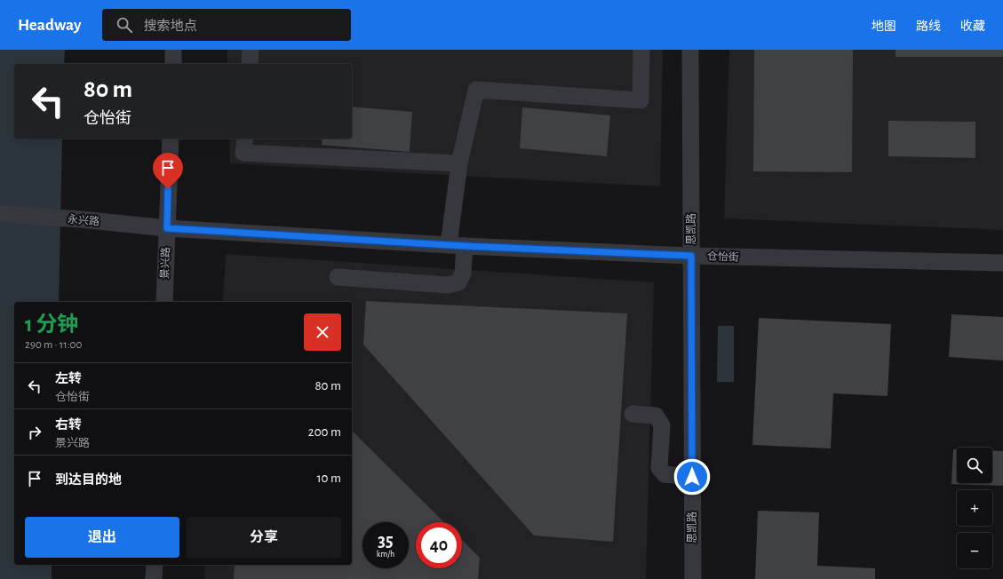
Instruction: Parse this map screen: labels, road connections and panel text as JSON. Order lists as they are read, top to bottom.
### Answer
{
  "streets": {
    "street": [
      "永兴路",
      "思凯路",
      "仓怡街",
      "景兴路"
    ]
  },
  "crossings": [
    ["永兴路", "仓怡街"],
    ["永兴路", "景兴路"],
    ["思凯路", "仓怡街"],
    ["仓怡街", "景兴路"]
  ],
  "page": {
    "header": "Headway",
    "search": "搜索地点",
    "nav": ["地图", "路线", "收藏"],
    "turn": ["80 m", "仓怡街"],
    "heading": ["1 分钟", "290 m · 11:00"],
    "list": [
      {
        "name": "左转",
        "note": "仓怡街",
        "value": "80 m"
      },
      {
        "name": "右转",
        "note": "景兴路",
        "value": "200 m"
      },
      {
        "name": "到达目的地",
        "value": "10 m"
      }
    ],
    "map_buttons": ["+", "−"],
    "buttons": ["退出", "分享"],
    "speed": "35 km/h",
    "limit": "40"
  }
}
